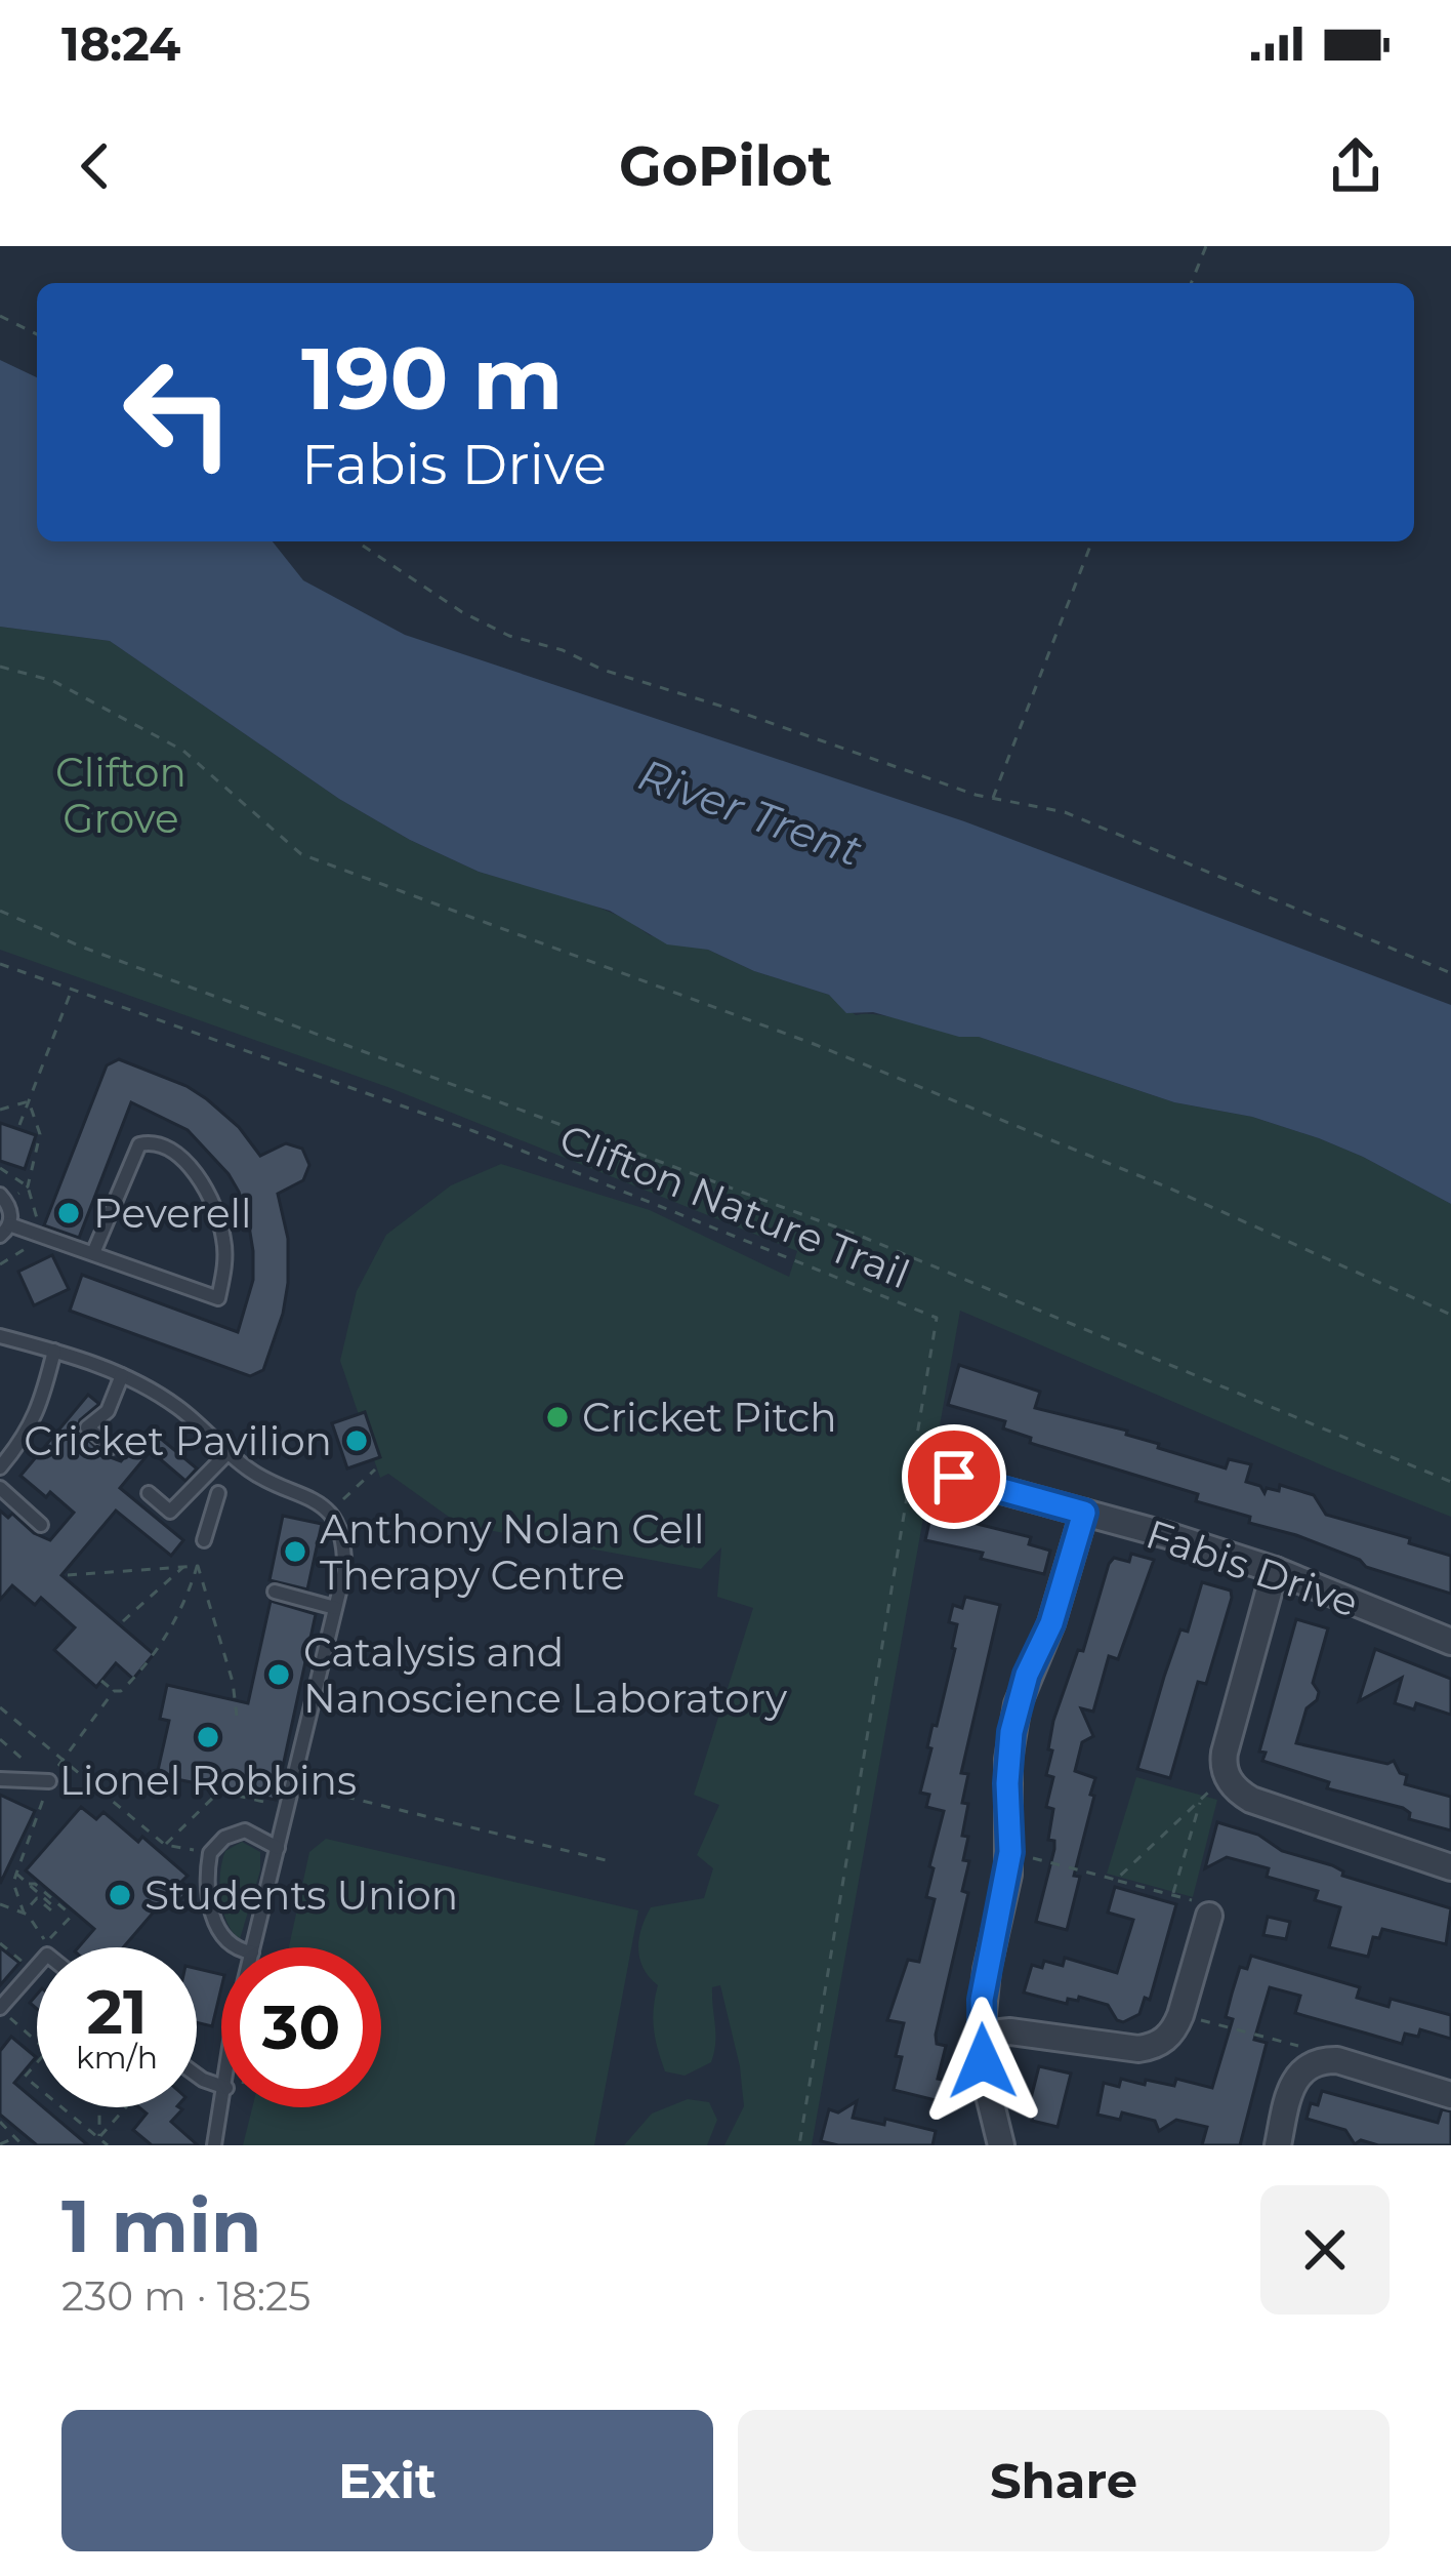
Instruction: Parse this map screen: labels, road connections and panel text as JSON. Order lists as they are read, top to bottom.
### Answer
{
  "streets": {
    "street": ["Fabis Drive"],
    "path": ["Clifton Nature Trail"]
  },
  "water": ["River Trent"],
  "parks": ["Clifton Grove"],
  "places": [
    "Peverell",
    "Cricket Pitch",
    "Cricket Pavilion",
    "Anthony Nolan Cell Therapy Centre",
    "Catalysis and Nanoscience Laboratory",
    "Lionel Robbins",
    "Students Union"
  ],
  "page": {
    "status": "18:24",
    "header": "GoPilot",
    "turn": ["190 m", "Fabis Drive"],
    "speed": "21 km/h",
    "limit": "30",
    "heading": ["1 min", "230 m · 18:25"],
    "buttons": ["Exit", "Share"]
  }
}
